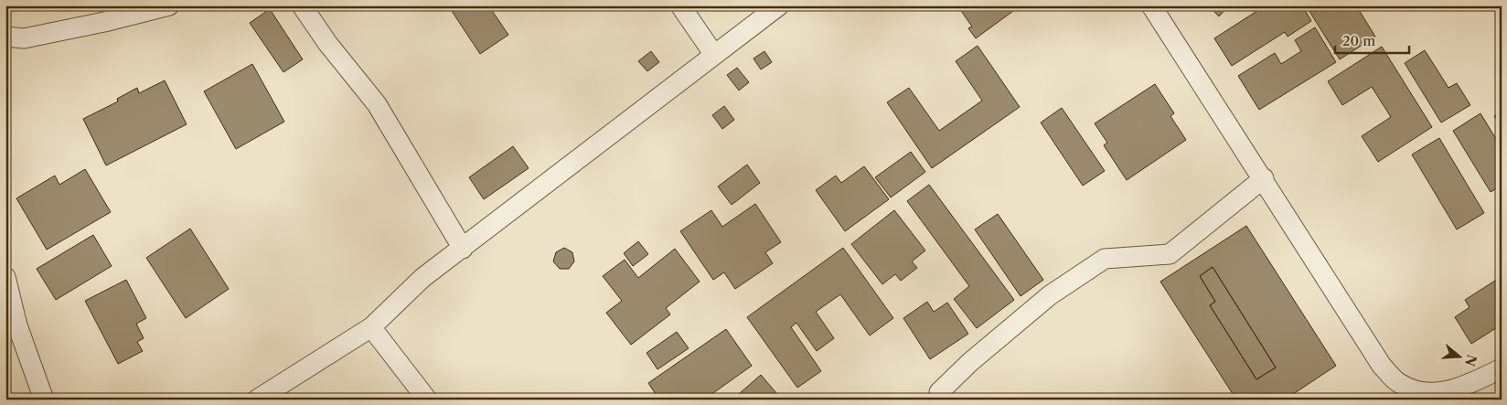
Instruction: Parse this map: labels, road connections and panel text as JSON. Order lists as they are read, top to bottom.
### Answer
{
  "scale_bar": "20 m",
  "north": "right"
}
